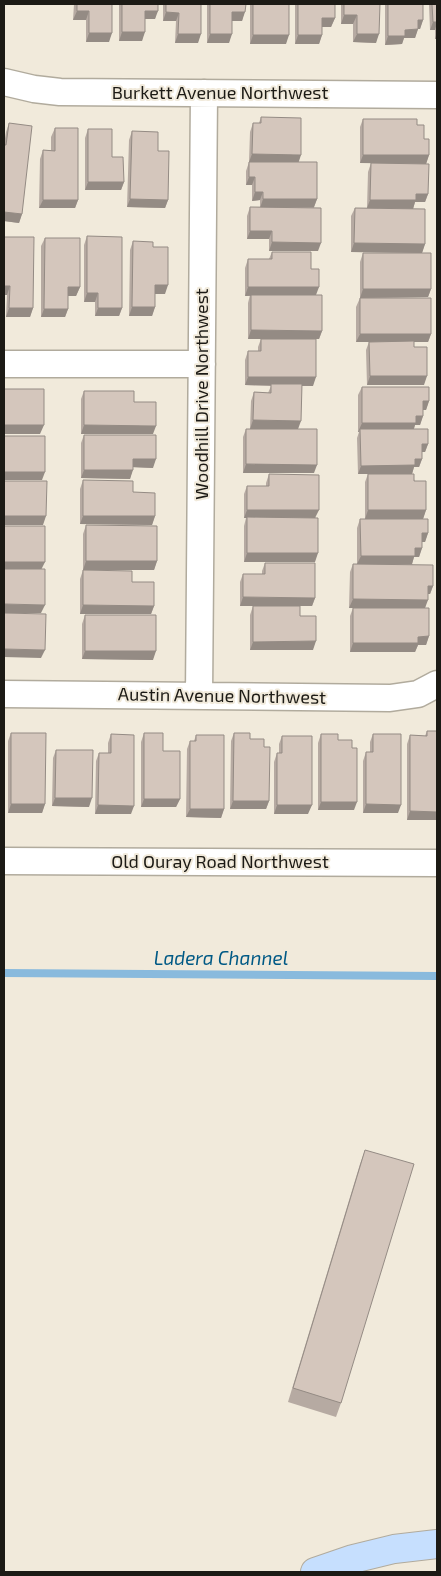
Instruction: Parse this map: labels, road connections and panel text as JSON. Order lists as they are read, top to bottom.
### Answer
{
  "streets": {
    "street": [
      "Burkett Avenue Northwest",
      "Woodhill Drive Northwest",
      "Austin Avenue Northwest",
      "Old Ouray Road Northwest"
    ]
  },
  "crossings": [
    ["Burkett Avenue Northwest", "Woodhill Drive Northwest"],
    ["Woodhill Drive Northwest", "Austin Avenue Northwest"]
  ],
  "water": ["Ladera Channel"]
}
